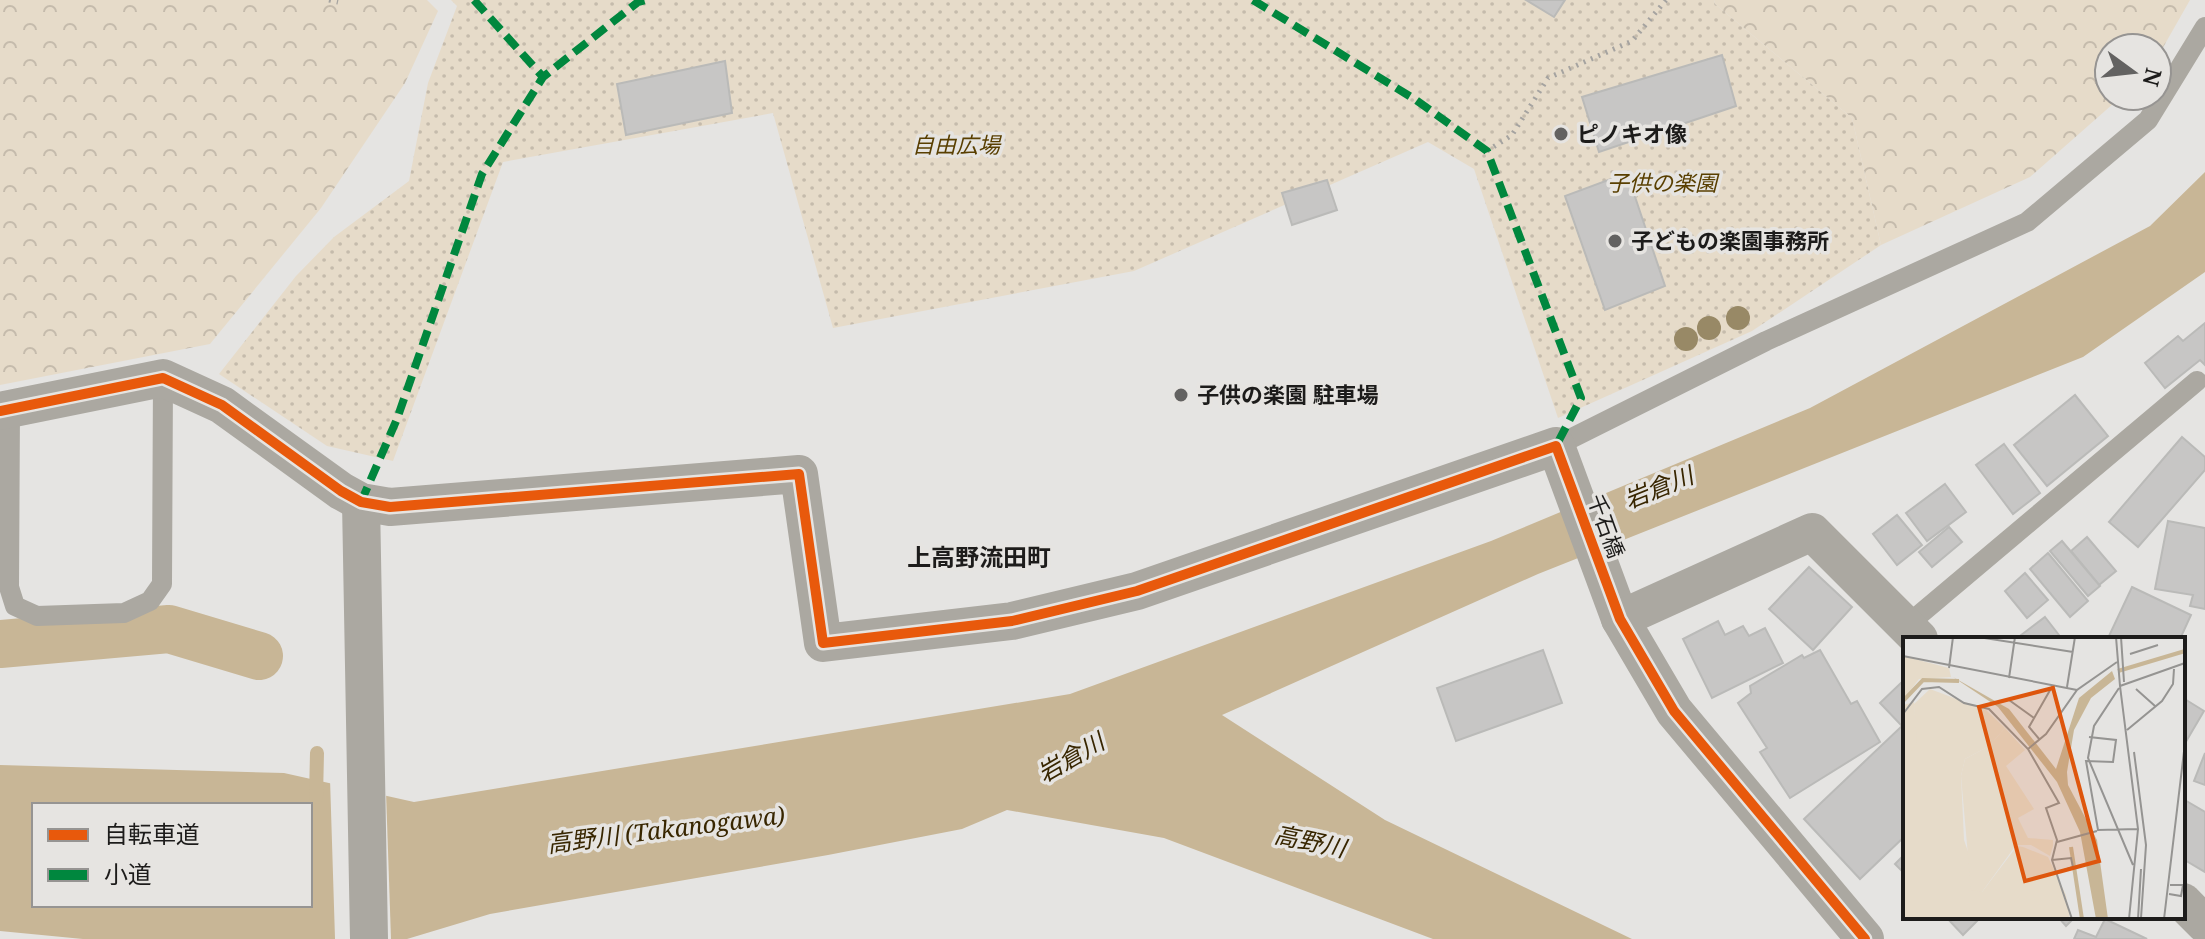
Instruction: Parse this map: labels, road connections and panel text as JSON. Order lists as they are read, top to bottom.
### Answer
{
  "streets": {
    "street": ["千石橋"]
  },
  "districts": ["上高野流田町"],
  "water": ["岩倉川", "高野川 (Takanogawa)", "高野川"],
  "parks": ["自由広場", "子供の楽園"],
  "places": ["ピノキオ像", "子どもの楽園事務所", "子供の楽園 駐車場"],
  "legend": ["自転車道", "小道"],
  "north": "right"
}
